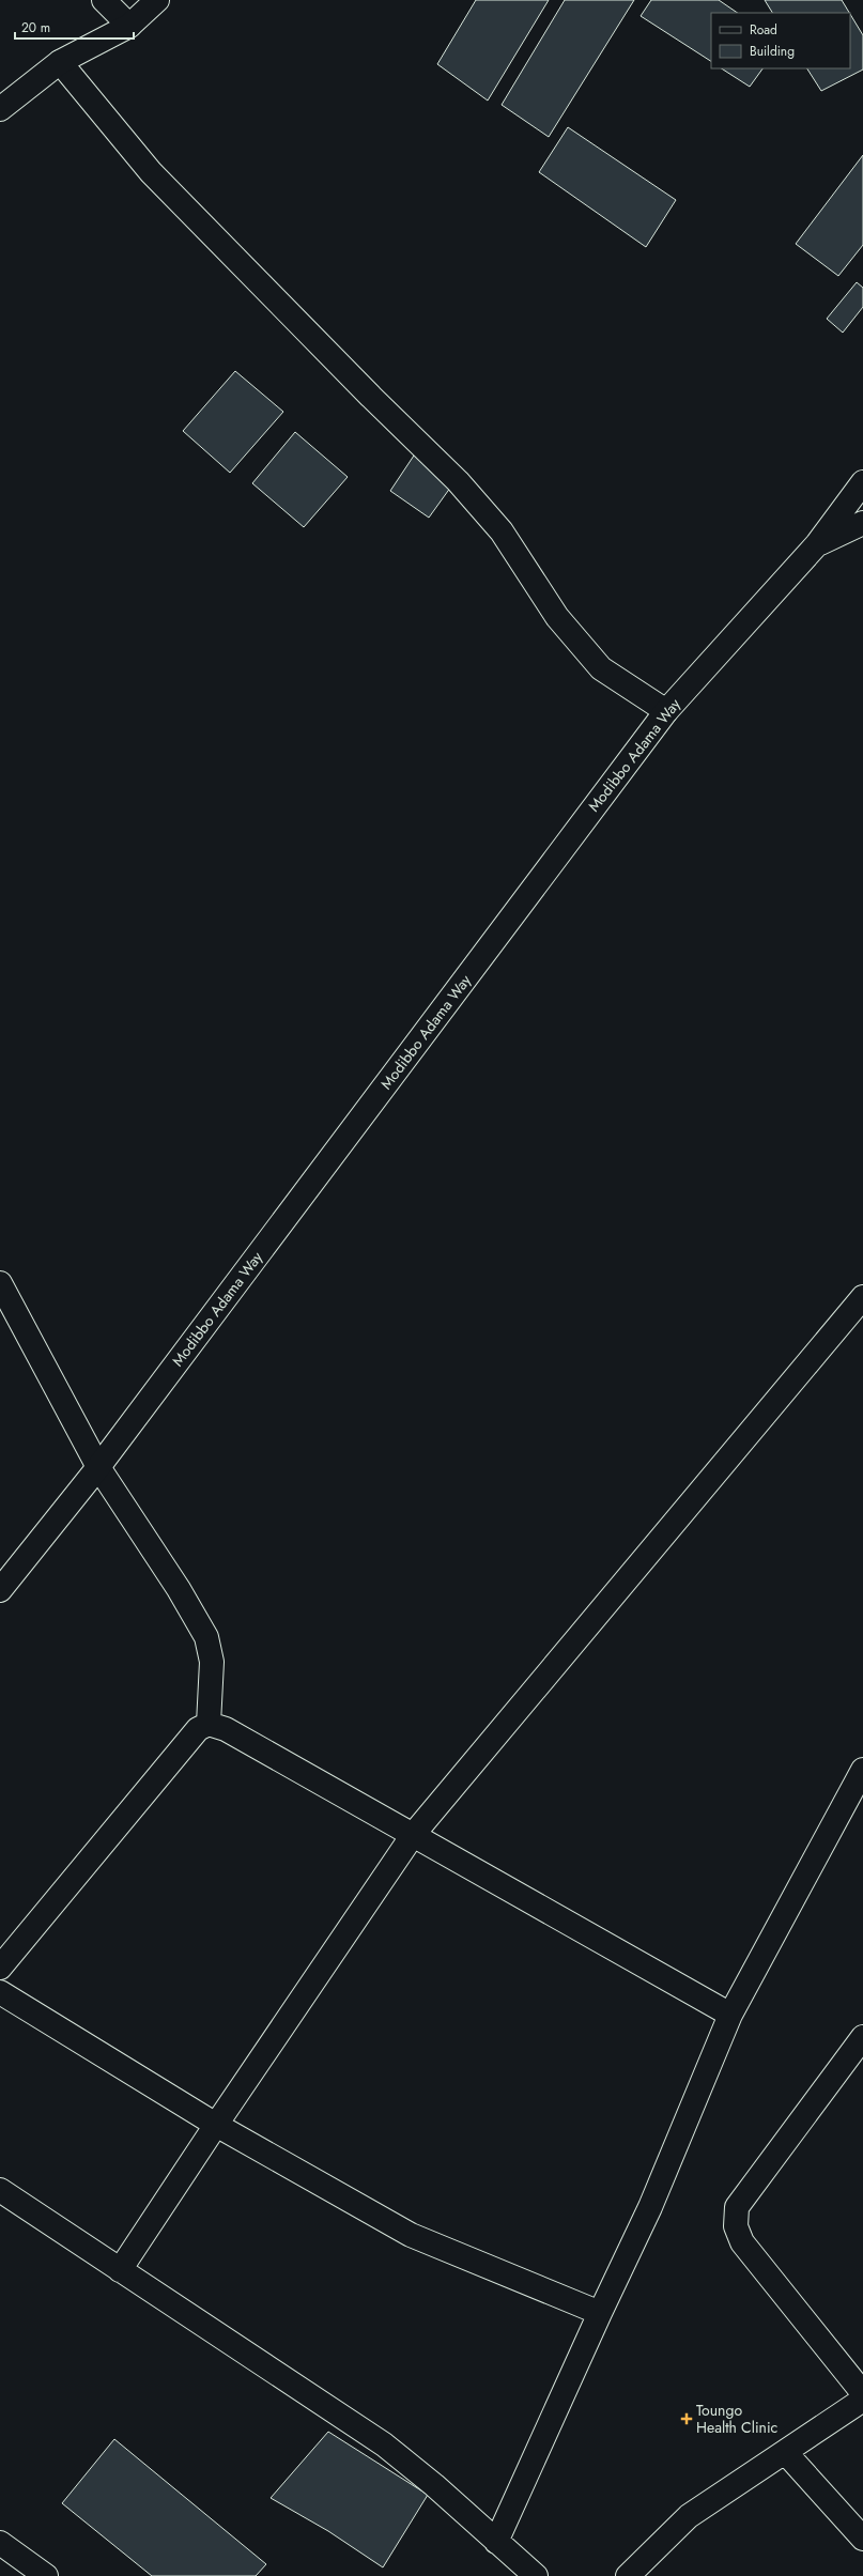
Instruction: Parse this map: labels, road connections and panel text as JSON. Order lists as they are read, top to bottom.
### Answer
{
  "streets": {
    "street": ["Modibbo Adama Way"]
  },
  "places": {
    "health": ["Toungo Health Clinic"]
  },
  "legend": ["Road", "Building"],
  "scale_bar": "20 m"
}
